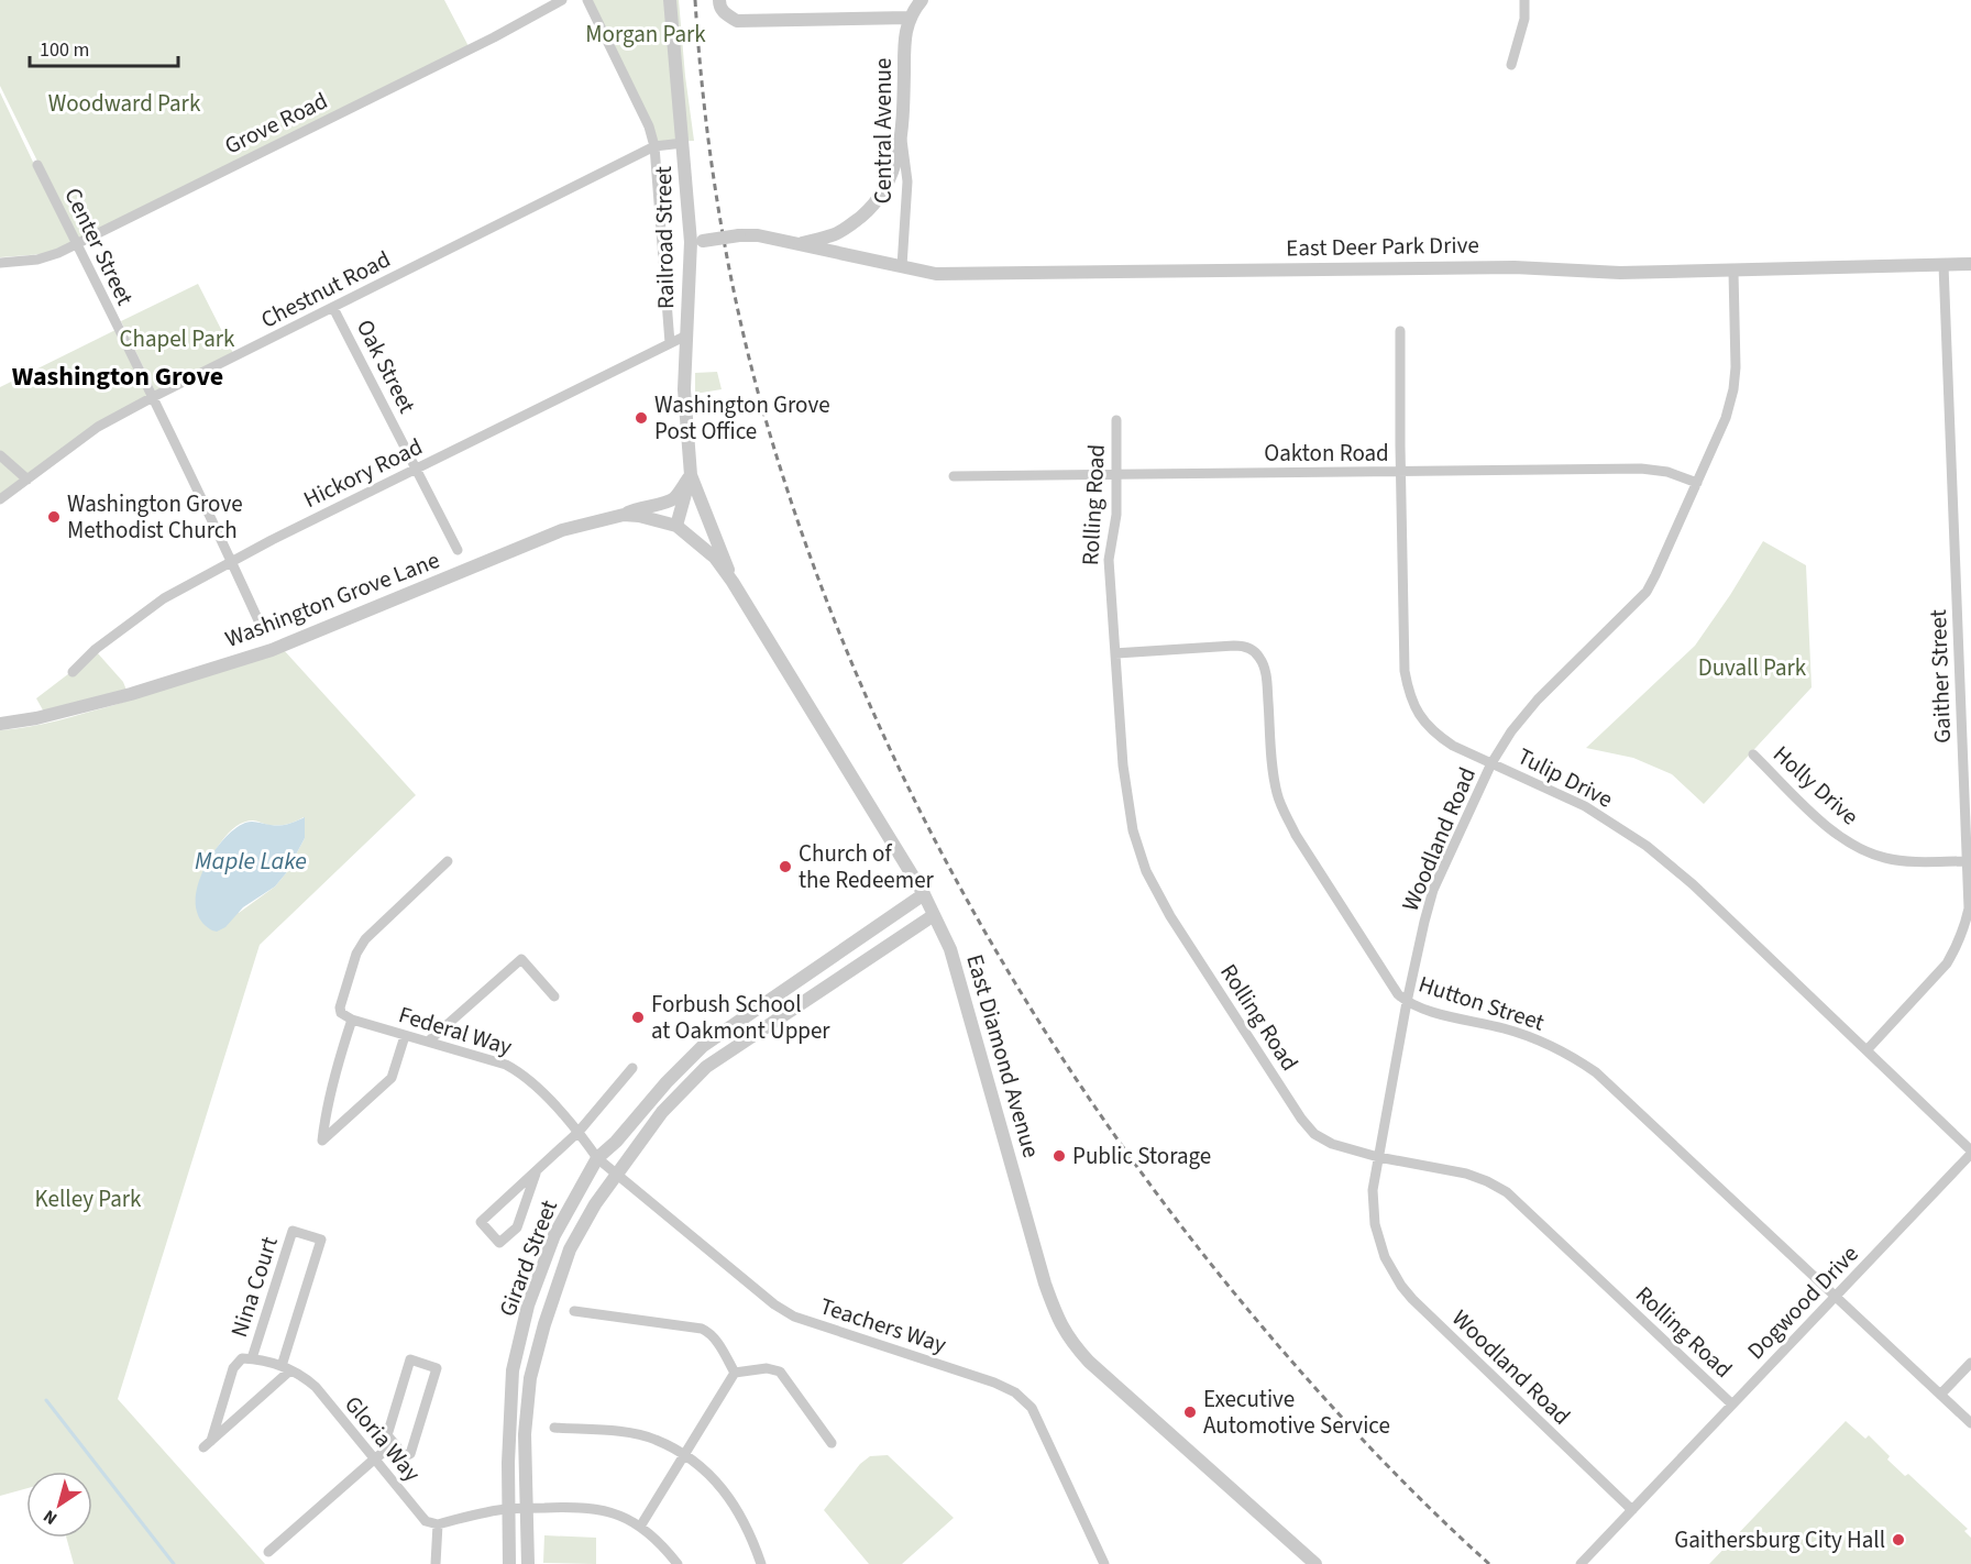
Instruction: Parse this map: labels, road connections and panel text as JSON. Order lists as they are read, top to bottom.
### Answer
{
  "streets": {
    "street": [
      "Grove Road",
      "Central Avenue",
      "Railroad Street",
      "Center Street",
      "East Deer Park Drive",
      "Chestnut Road",
      "Oak Street",
      "Oakton Road",
      "Hickory Road",
      "Rolling Road",
      "Washington Grove Lane",
      "Gaither Street",
      "Tulip Drive",
      "Holly Drive",
      "Woodland Road",
      "Hutton Street",
      "Federal Way",
      "East Diamond Avenue",
      "Girard Street",
      "Nina Court",
      "Dogwood Drive",
      "Teachers Way",
      "Gloria Way"
    ]
  },
  "crossings": [
    ["Grove Road", "Center Street"],
    ["Central Avenue", "East Deer Park Drive"],
    ["Railroad Street", "East Deer Park Drive"],
    ["Railroad Street", "Chestnut Road"],
    ["Railroad Street", "Hickory Road"],
    ["Railroad Street", "Washington Grove Lane"],
    ["Railroad Street", "East Diamond Avenue"],
    ["Center Street", "Chestnut Road"],
    ["Center Street", "Hickory Road"],
    ["East Deer Park Drive", "Gaither Street"],
    ["East Deer Park Drive", "Woodland Road"],
    ["Chestnut Road", "Oak Street"],
    ["Oak Street", "Hickory Road"],
    ["Oakton Road", "Rolling Road"],
    ["Oakton Road", "Tulip Drive"],
    ["Oakton Road", "Woodland Road"],
    ["Rolling Road", "Woodland Road"],
    ["Rolling Road", "Hutton Street"],
    ["Rolling Road", "Dogwood Drive"],
    ["Washington Grove Lane", "East Diamond Avenue"],
    ["Gaither Street", "Tulip Drive"],
    ["Gaither Street", "Holly Drive"],
    ["Tulip Drive", "Woodland Road"],
    ["Tulip Drive", "Dogwood Drive"],
    ["Woodland Road", "Hutton Street"],
    ["Woodland Road", "Dogwood Drive"],
    ["Hutton Street", "Dogwood Drive"],
    ["Federal Way", "Girard Street"],
    ["Federal Way", "Teachers Way"],
    ["East Diamond Avenue", "Girard Street"],
    ["Girard Street", "Teachers Way"],
    ["Nina Court", "Gloria Way"]
  ],
  "districts": ["Washington Grove"],
  "water": ["Maple Lake"],
  "parks": [
    "Morgan Park",
    "Woodward Park",
    "Chapel Park",
    "Duvall Park",
    "Kelley Park"
  ],
  "places": [
    "Washington Grove Post Office",
    "Washington Grove Methodist Church",
    "Church of the Redeemer",
    "Forbush School at Oakmont Upper",
    "Public Storage",
    "Executive Automotive Service",
    "Gaithersburg City Hall"
  ],
  "scale_bar": "100 m",
  "north": "bottom left"
}
